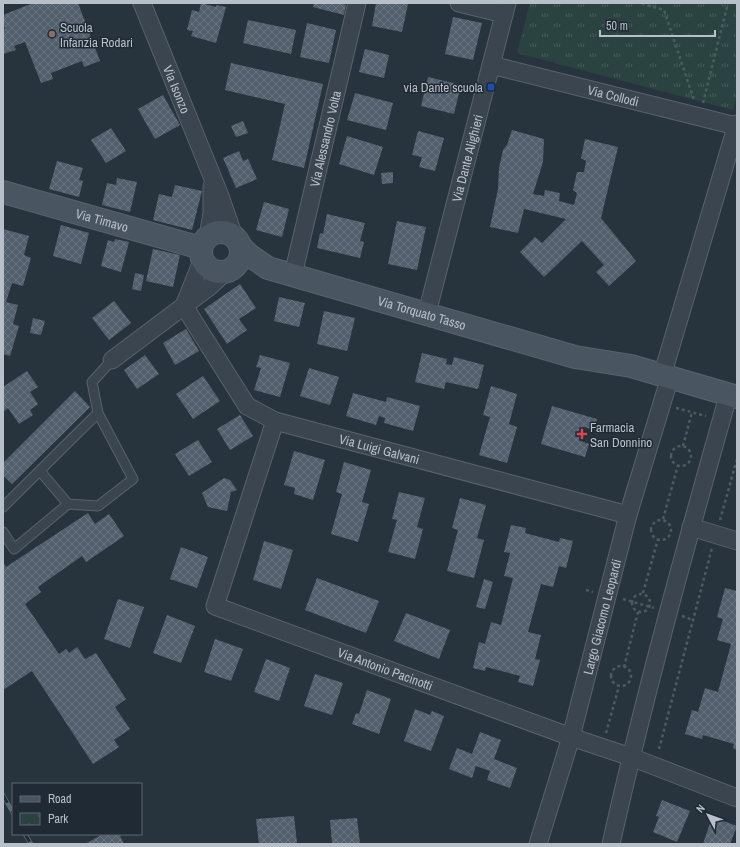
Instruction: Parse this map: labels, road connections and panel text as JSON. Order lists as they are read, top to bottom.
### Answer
{
  "streets": {
    "street": [
      "Via Isonzo",
      "Via Collodi",
      "Via Alessandro Volta",
      "Via Dante Alighieri",
      "Via Timavo",
      "Via Torquato Tasso",
      "Via Luigi Galvani",
      "Largo Giacomo Leopardi",
      "Via Antonio Pacinotti"
    ]
  },
  "crossings": [
    ["Via Isonzo", "Via Timavo"],
    ["Via Isonzo", "Via Torquato Tasso"],
    ["Via Isonzo", "Via Luigi Galvani"],
    ["Via Collodi", "Via Dante Alighieri"],
    ["Via Collodi", "Largo Giacomo Leopardi"],
    ["Via Alessandro Volta", "Via Torquato Tasso"],
    ["Via Dante Alighieri", "Via Torquato Tasso"],
    ["Via Timavo", "Via Torquato Tasso"],
    ["Via Torquato Tasso", "Largo Giacomo Leopardi"],
    ["Via Luigi Galvani", "Largo Giacomo Leopardi"],
    ["Via Luigi Galvani", "Via Antonio Pacinotti"],
    ["Largo Giacomo Leopardi", "Via Antonio Pacinotti"]
  ],
  "places": {
    "other": ["Scuola Infanzia Rodari"],
    "transit": ["via Dante scuola"],
    "health": ["Farmacia San Donnino"]
  },
  "legend": ["Road", "Park"],
  "scale_bar": "50 m",
  "north": "top left"
}
